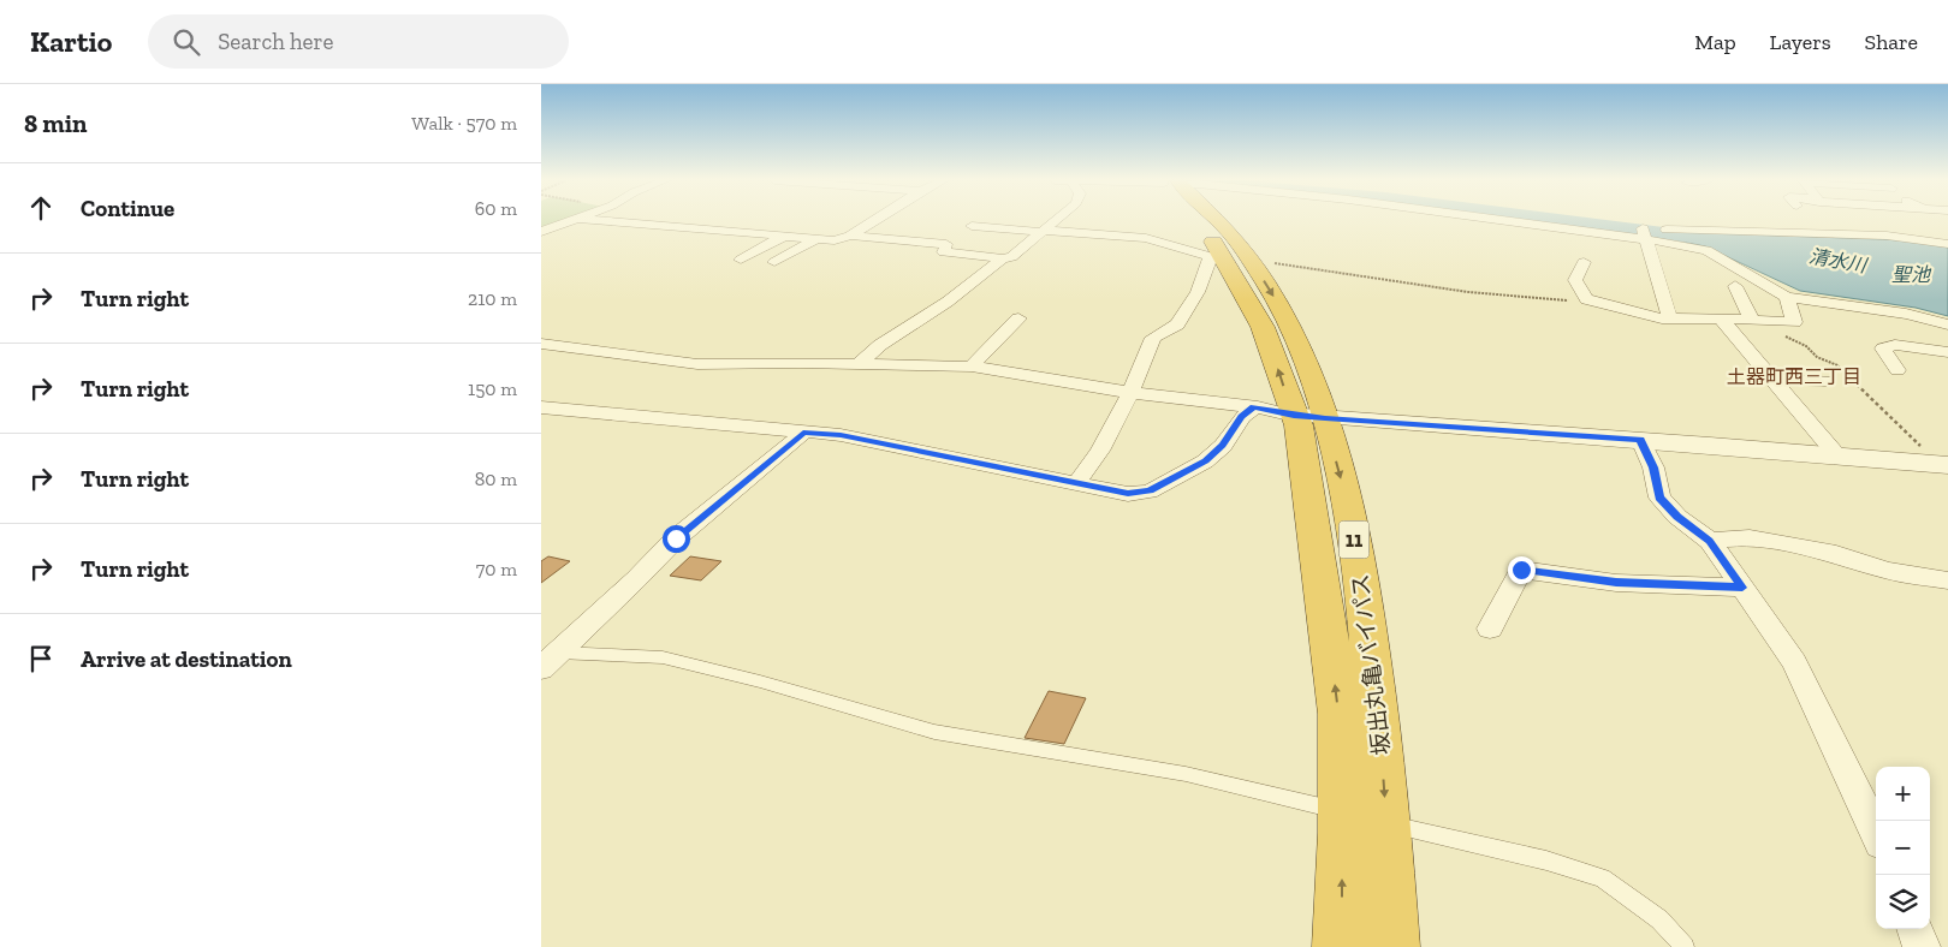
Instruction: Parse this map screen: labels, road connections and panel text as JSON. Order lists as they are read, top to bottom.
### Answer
{
  "streets": {
    "highway": ["11", "坂出丸亀バイパス"]
  },
  "districts": ["土器町西三丁目"],
  "water": ["清水川", "聖池"],
  "page": {
    "header": "Kartio",
    "search": "Search here",
    "nav": ["Map", "Layers", "Share"],
    "heading": ["8 min", "Walk · 570 m"],
    "list": [
      ["Continue", "60 m"],
      ["Turn right", "210 m"],
      ["Turn right", "150 m"],
      ["Turn right", "80 m"],
      ["Turn right", "70 m"],
      "Arrive at destination"
    ],
    "map_buttons": ["+", "−"]
  }
}
